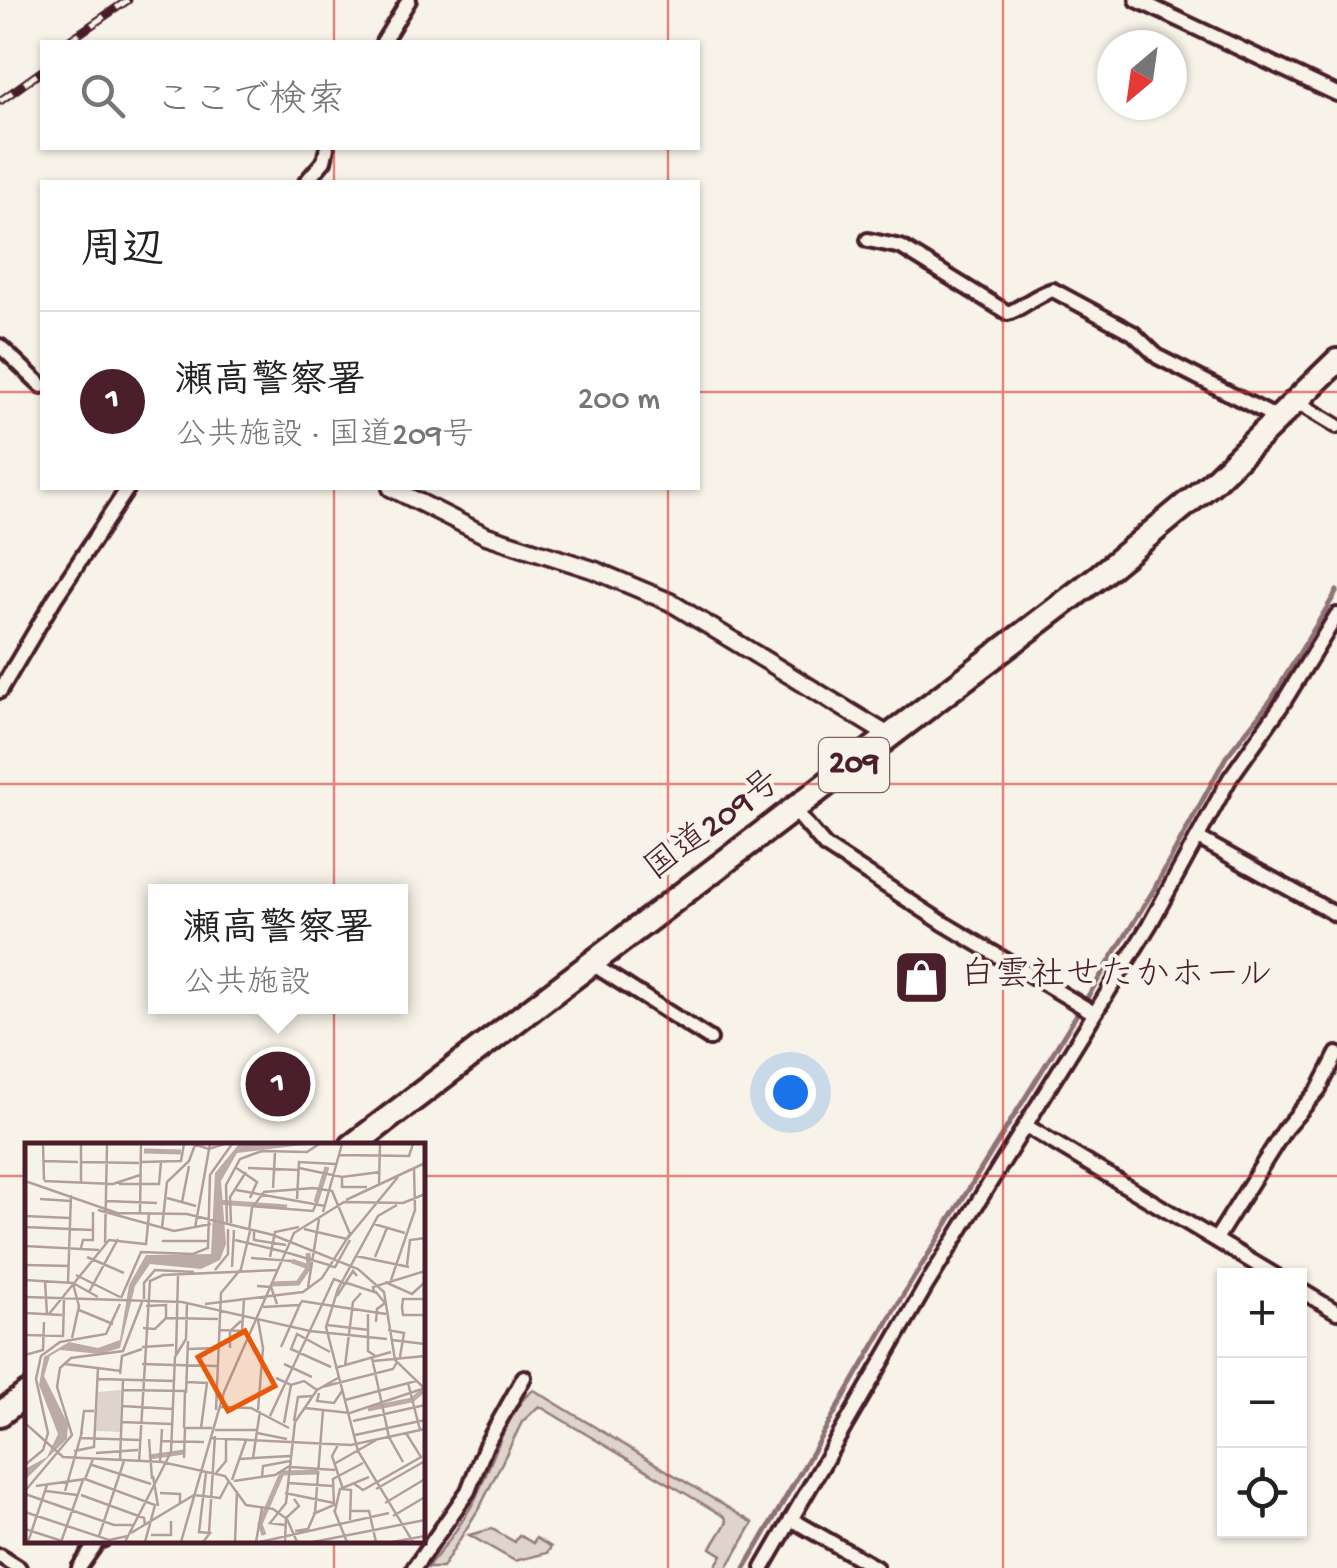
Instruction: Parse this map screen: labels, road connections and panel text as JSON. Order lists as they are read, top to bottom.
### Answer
{
  "streets": {
    "highway": ["209", "国道209号"]
  },
  "places": {
    "shop": ["白雲社せたかホール"]
  },
  "north": "bottom left",
  "page": {
    "search": "ここで検索",
    "heading": "周辺",
    "list": [
      {
        "mark": "1",
        "name": "瀬高警察署",
        "note": "公共施設 · 国道209号",
        "value": "200 m"
      }
    ],
    "popup": ["瀬高警察署", "公共施設"],
    "pins": "1",
    "map_buttons": ["+", "−"]
  }
}
